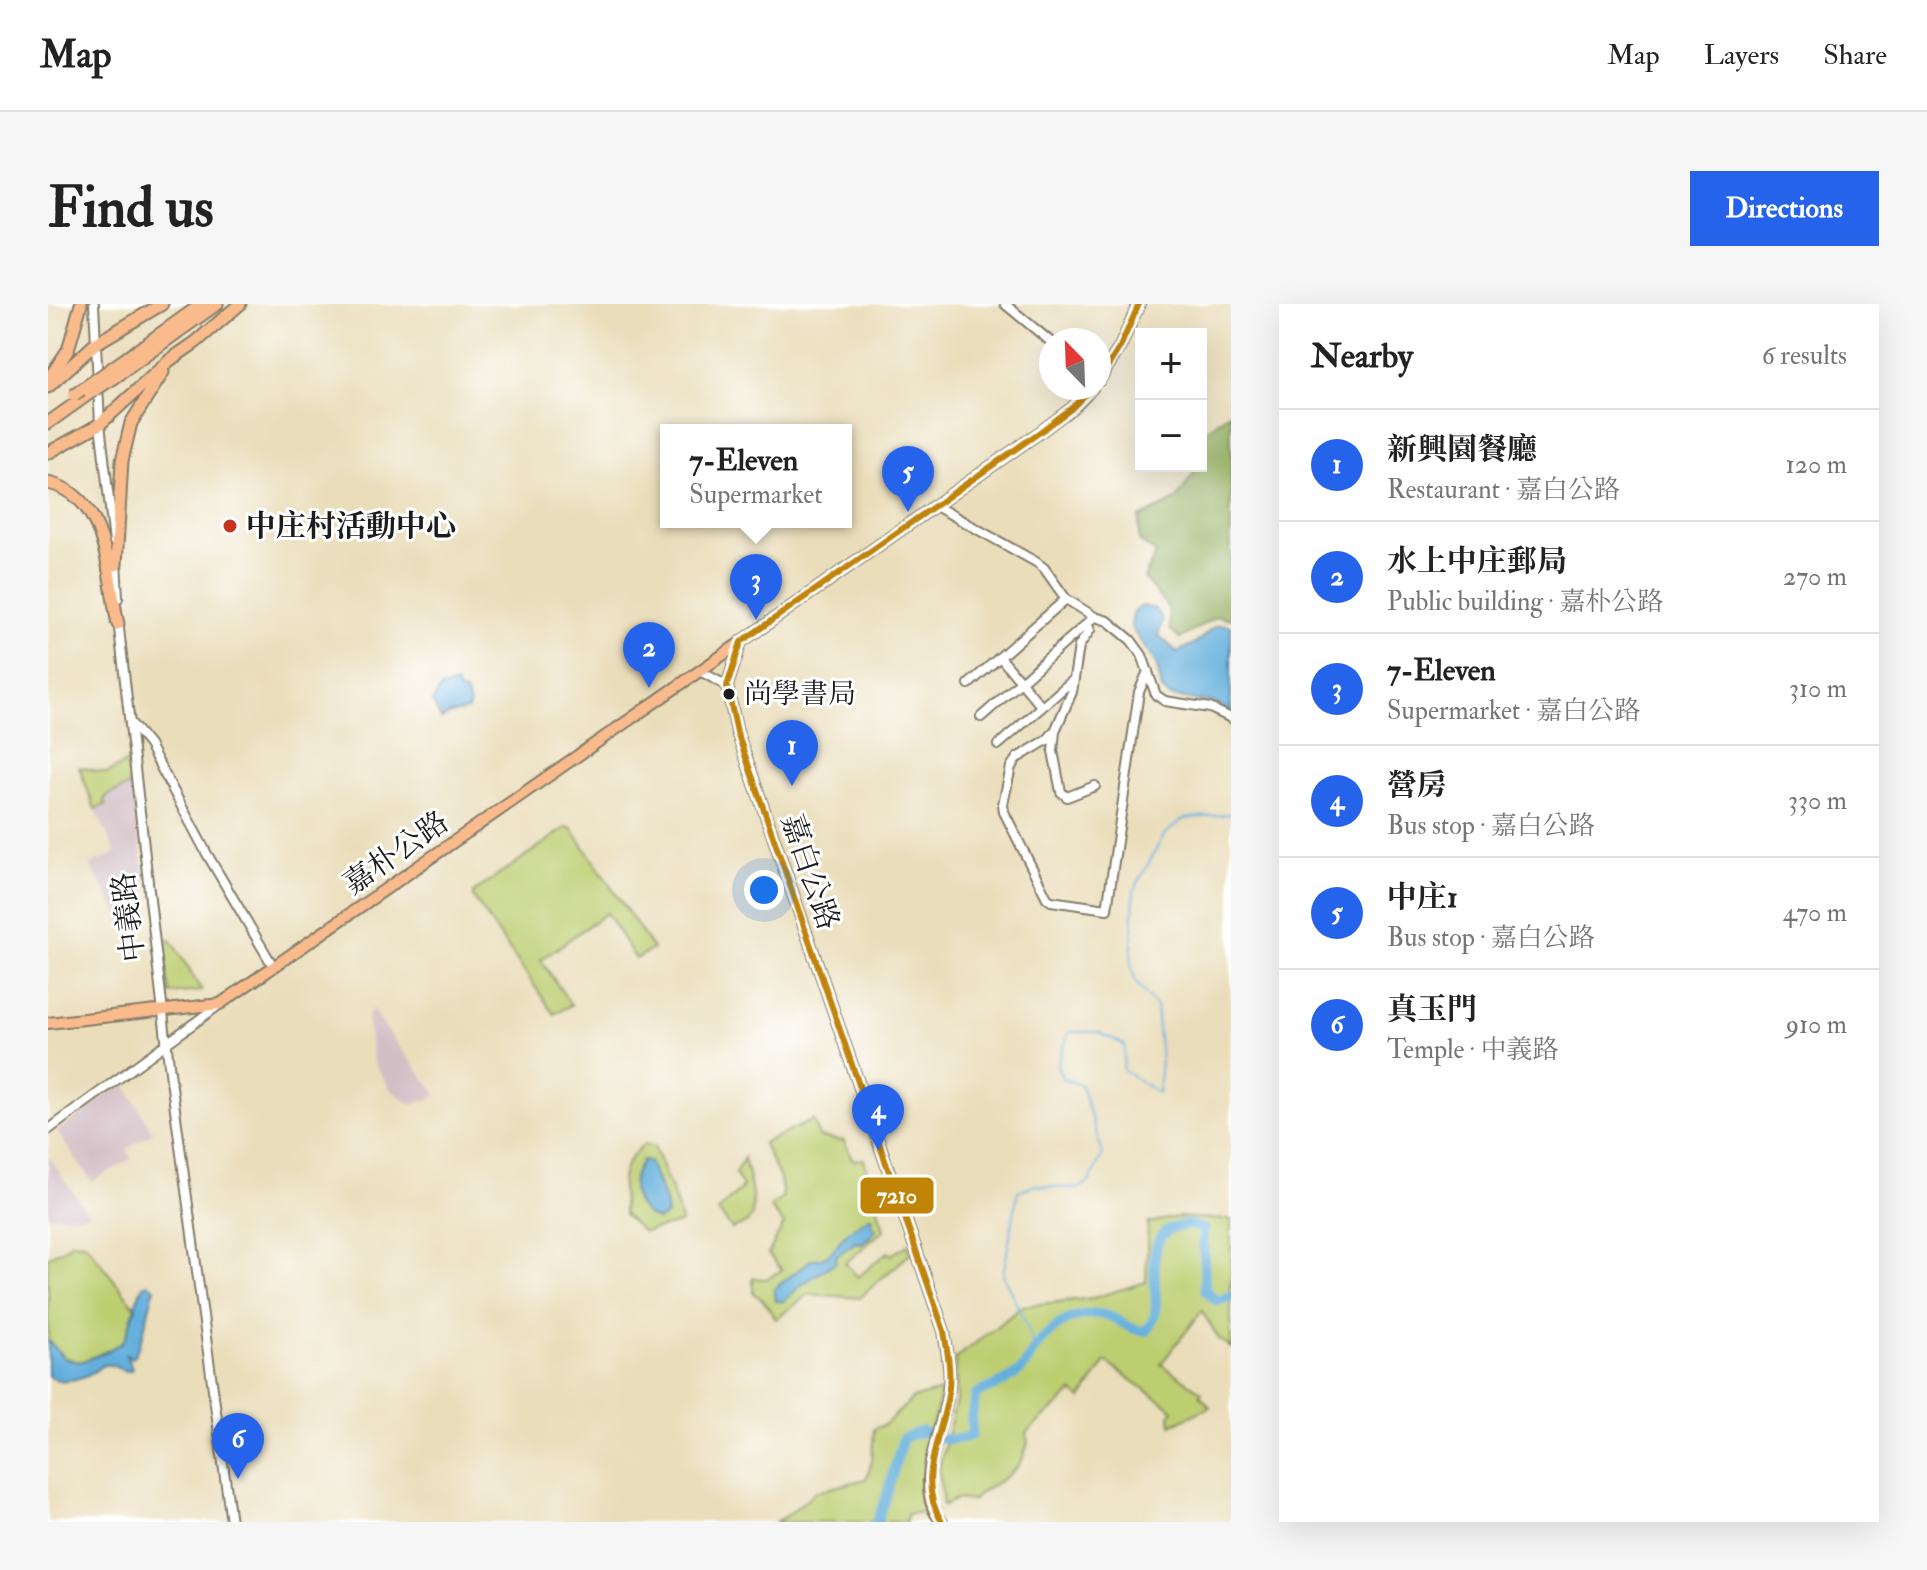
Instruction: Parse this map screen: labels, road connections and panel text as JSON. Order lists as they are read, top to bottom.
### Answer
{
  "streets": {
    "main road": ["嘉朴公路", "嘉白公路"],
    "street": ["中義路"]
  },
  "crossings": [
    ["嘉朴公路", "嘉白公路"],
    ["嘉朴公路", "中義路"]
  ],
  "places": ["中庄村活動中心", "尚學書局"],
  "lines": ["transit line 7210"],
  "north": "top left",
  "page": {
    "header": "Map",
    "nav": ["Map", "Layers", "Share"],
    "buttons": "Directions",
    "title": "Find us",
    "heading": ["Nearby", "6 results"],
    "map_buttons": ["+", "−"],
    "list": [
      {
        "mark": "1",
        "name": "新興園餐廳",
        "note": "Restaurant · 嘉白公路",
        "value": "120 m"
      },
      {
        "mark": "2",
        "name": "水上中庄郵局",
        "note": "Public building · 嘉朴公路",
        "value": "270 m"
      },
      {
        "mark": "3",
        "name": "7-Eleven",
        "note": "Supermarket · 嘉白公路",
        "value": "310 m"
      },
      {
        "mark": "4",
        "name": "營房",
        "note": "Bus stop · 嘉白公路",
        "value": "330 m"
      },
      {
        "mark": "5",
        "name": "中庄1",
        "note": "Bus stop · 嘉白公路",
        "value": "470 m"
      },
      {
        "mark": "6",
        "name": "真玉門",
        "note": "Temple · 中義路",
        "value": "910 m"
      }
    ],
    "popup": ["7-Eleven", "Supermarket"],
    "pins": [
      "5",
      "3",
      "2",
      "1",
      "4",
      "6"
    ]
  }
}
